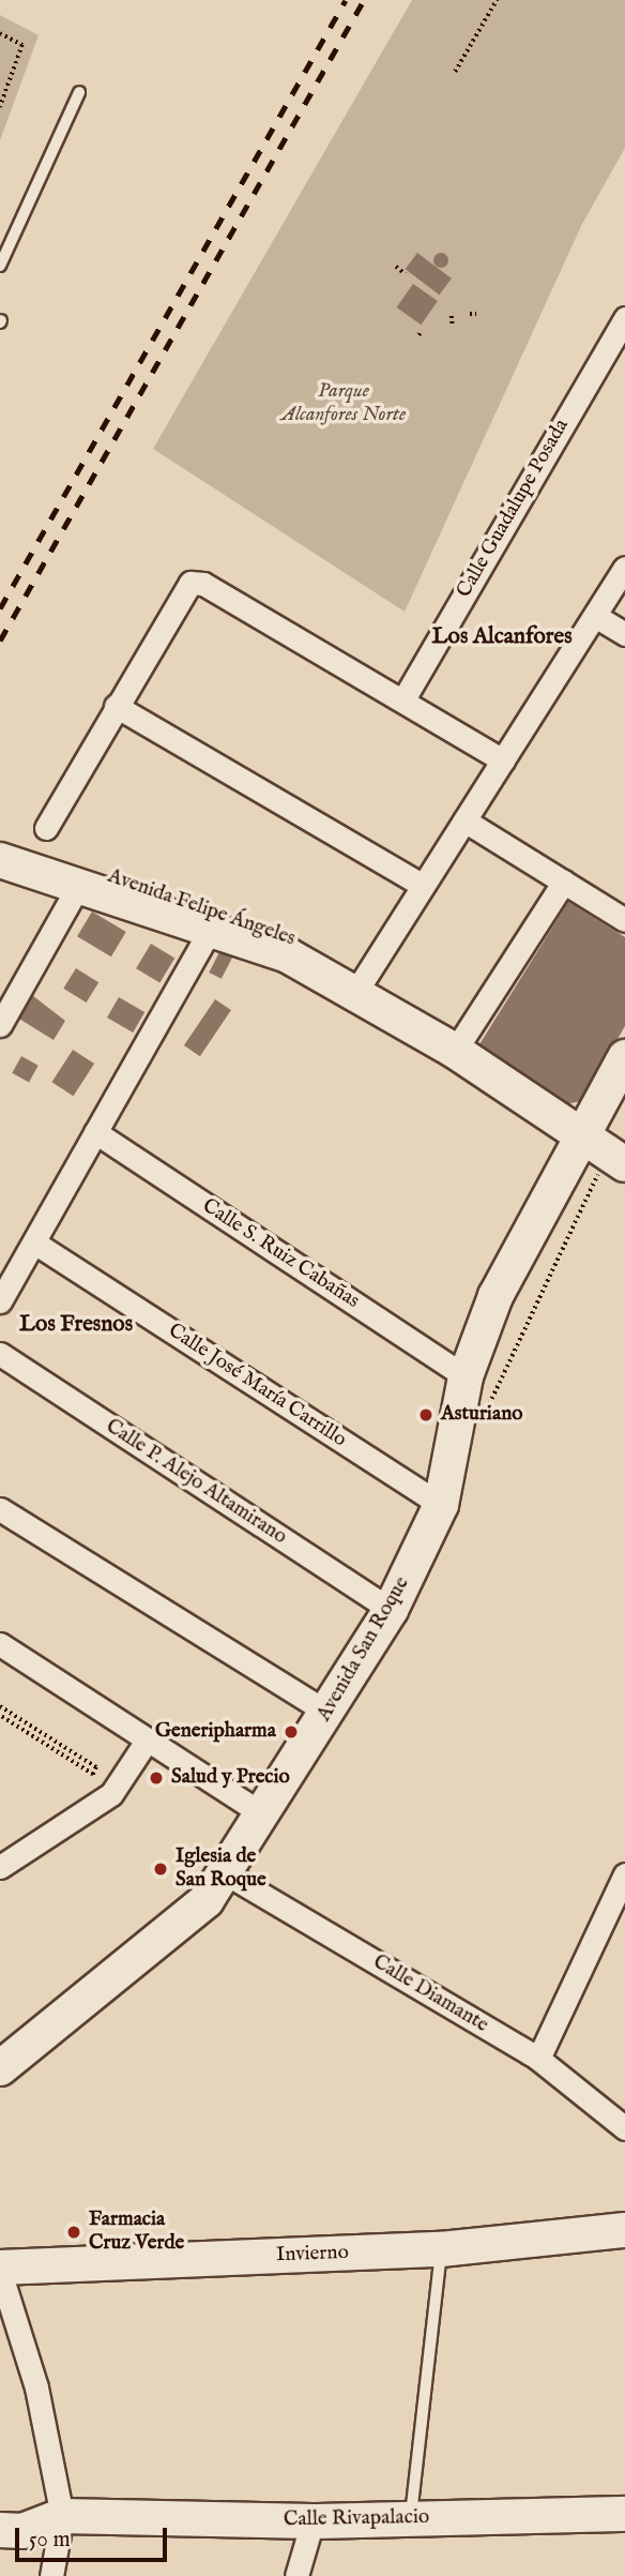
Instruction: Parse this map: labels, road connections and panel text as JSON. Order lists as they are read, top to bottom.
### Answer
{
  "streets": {
    "street": [
      "Calle Guadalupe Posada",
      "Avenida Felipe Ángeles",
      "Calle S. Ruiz Cabañas",
      "Calle José María Carrillo",
      "Calle P. Alejo Altamirano",
      "Avenida San Roque",
      "Calle Diamante",
      "Invierno",
      "Calle Rivapalacio"
    ]
  },
  "crossings": [
    ["Avenida Felipe Ángeles", "Avenida San Roque"],
    ["Calle S. Ruiz Cabañas", "Avenida San Roque"],
    ["Calle José María Carrillo", "Avenida San Roque"],
    ["Calle P. Alejo Altamirano", "Avenida San Roque"],
    ["Avenida San Roque", "Calle Diamante"]
  ],
  "districts": ["Los Alcanfores", "Los Fresnos"],
  "parks": ["Parque Alcanfores Norte"],
  "places": [
    "Asturiano",
    "Generipharma",
    "Salud y Precio",
    "Iglesia de San Roque",
    "Farmacia Cruz Verde"
  ],
  "scale_bar": "50 m"
}
